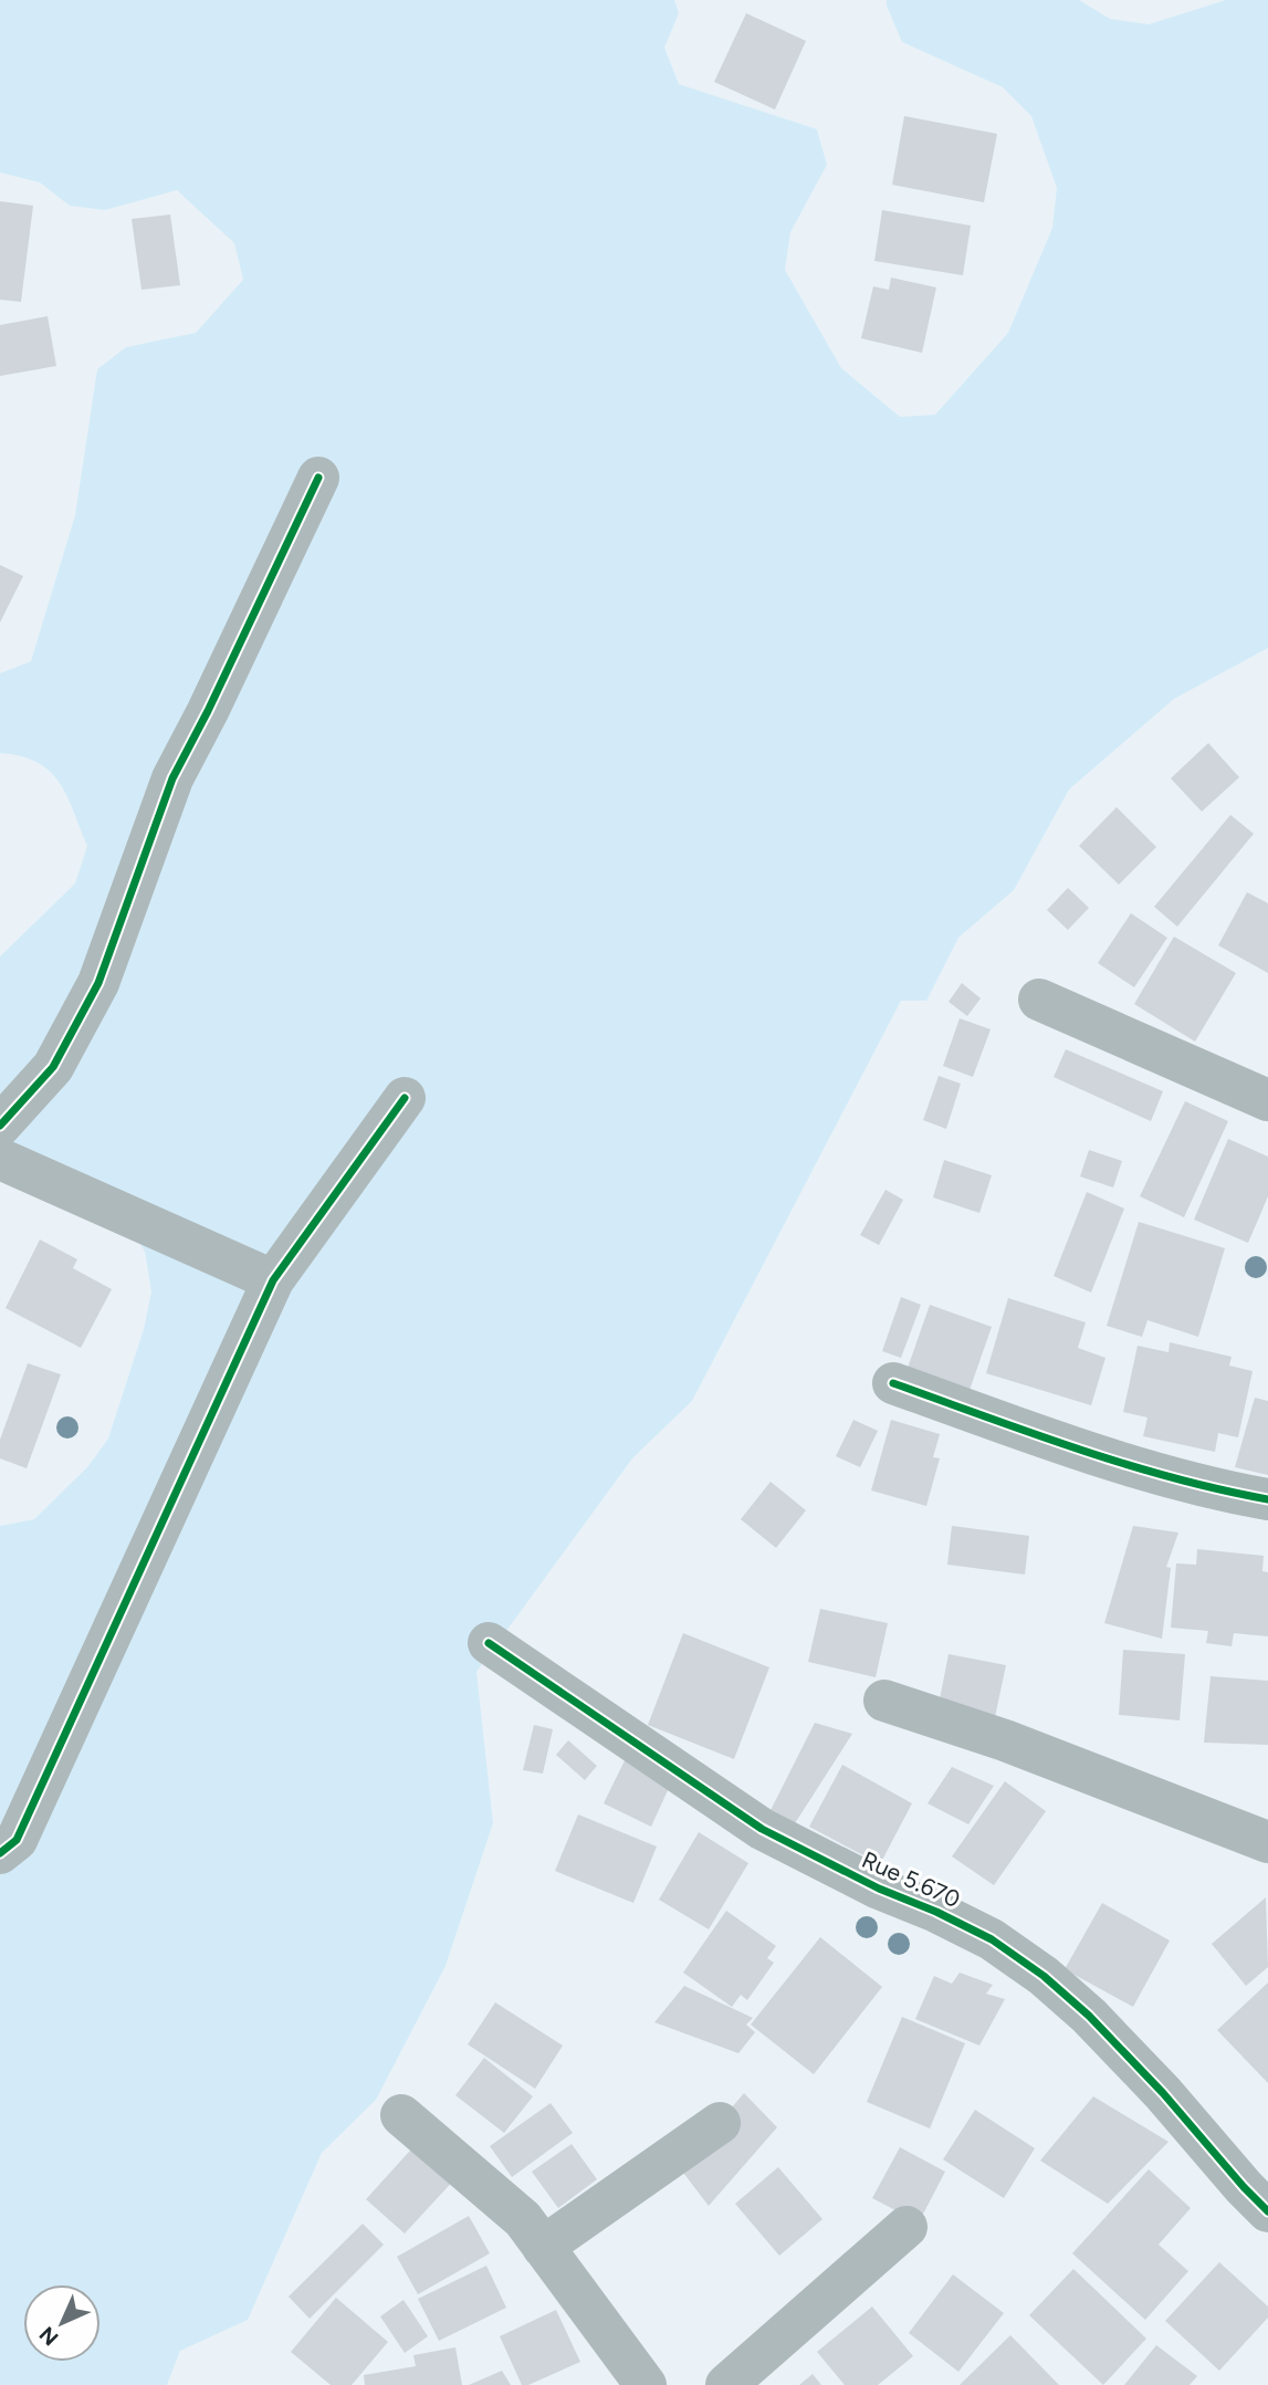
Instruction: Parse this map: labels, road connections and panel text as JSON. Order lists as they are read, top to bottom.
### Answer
{
  "streets": {
    "street": ["Rue 5.670"]
  },
  "north": "bottom left"
}
